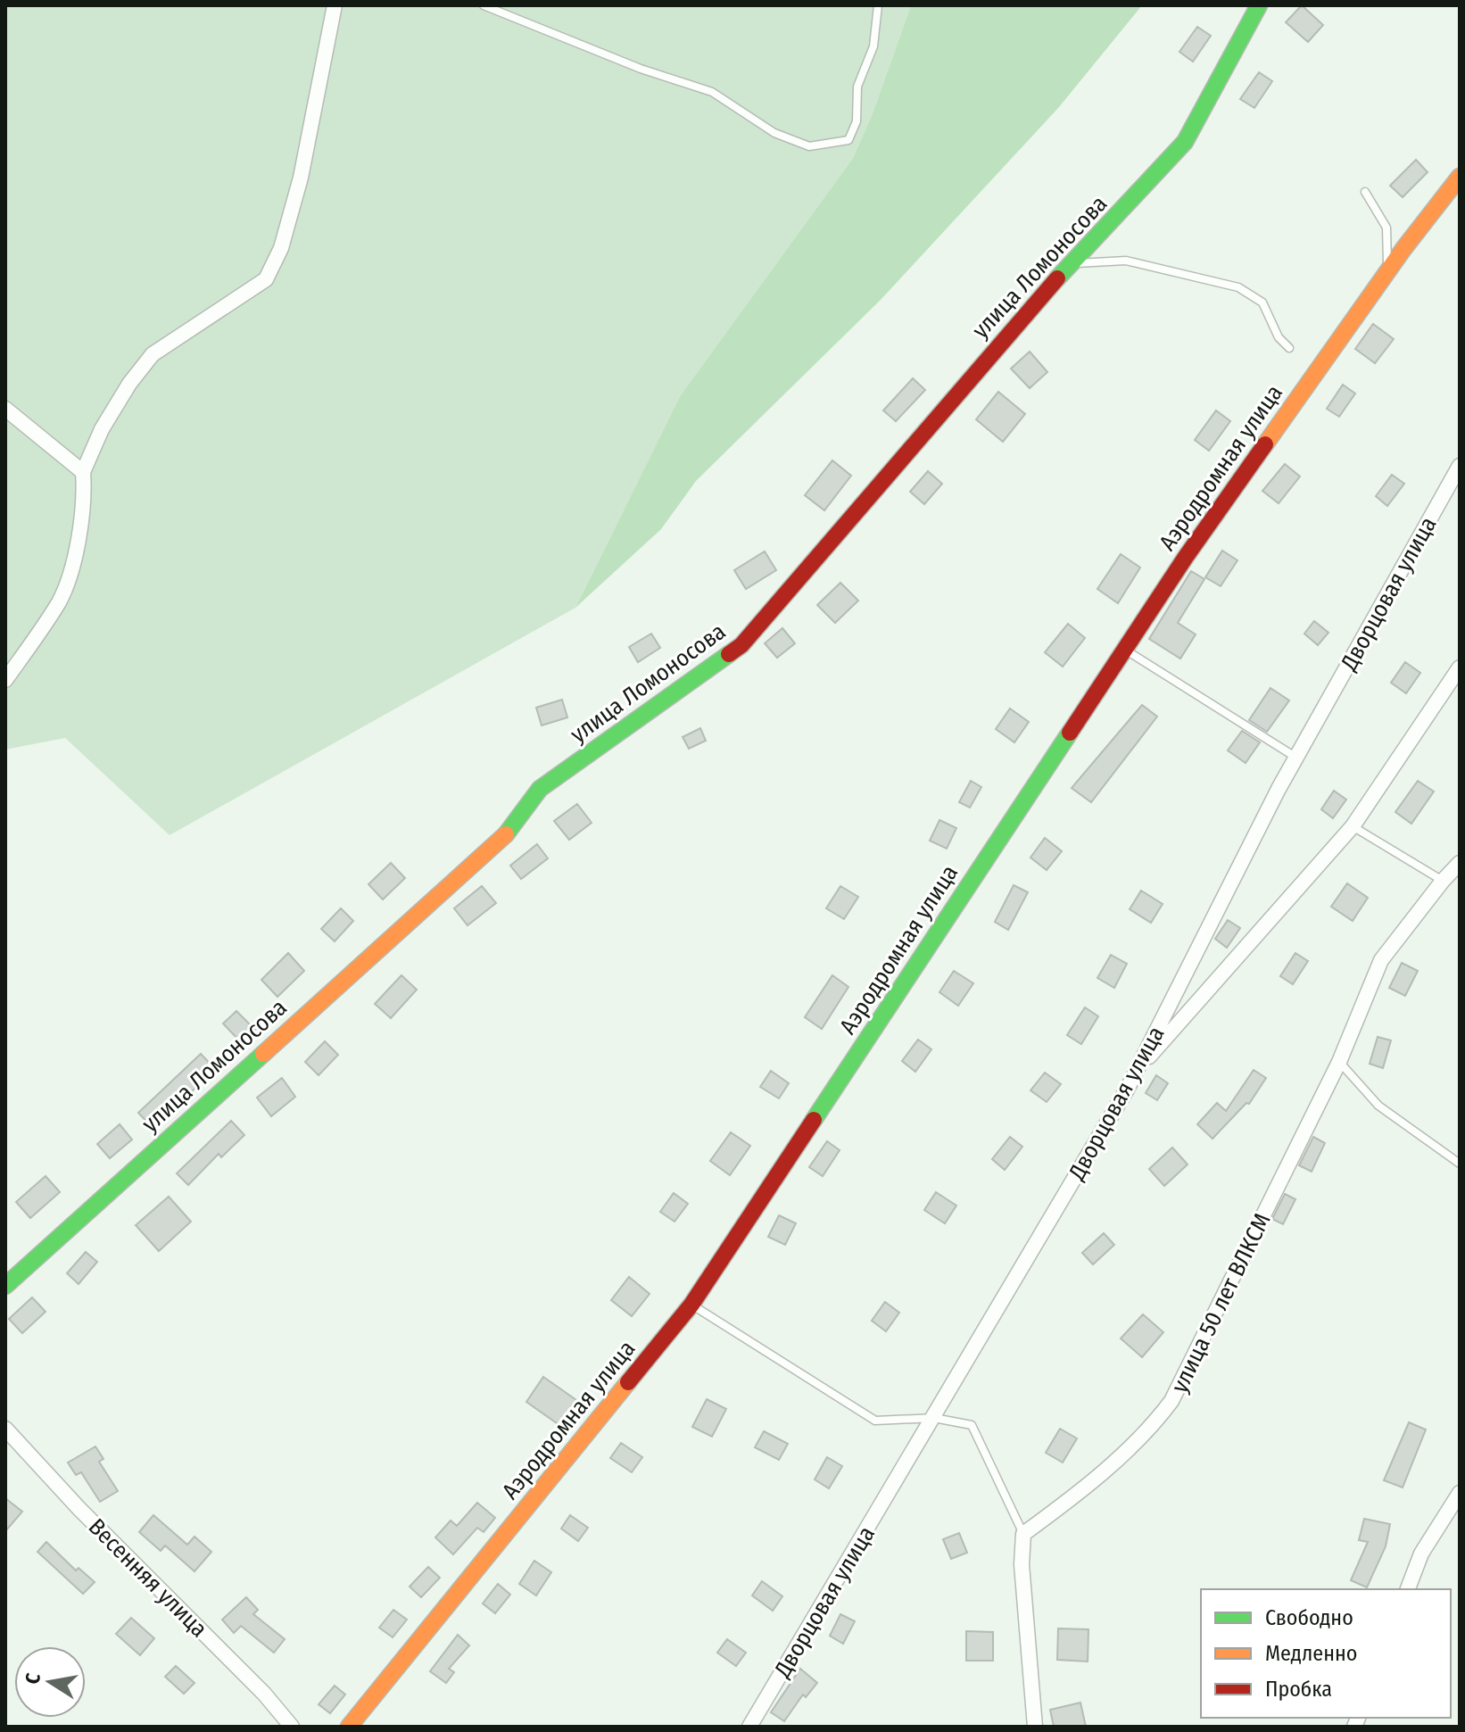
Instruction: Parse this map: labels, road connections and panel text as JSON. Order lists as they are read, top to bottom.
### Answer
{
  "streets": {
    "street": [
      "улица Ломоносова",
      "Аэродромная улица",
      "Дворцовая улица",
      "улица 50 лет ВЛКСМ",
      "Весенняя улица"
    ]
  },
  "legend": ["Свободно", "Медленно", "Пробка"],
  "north": "left"
}
